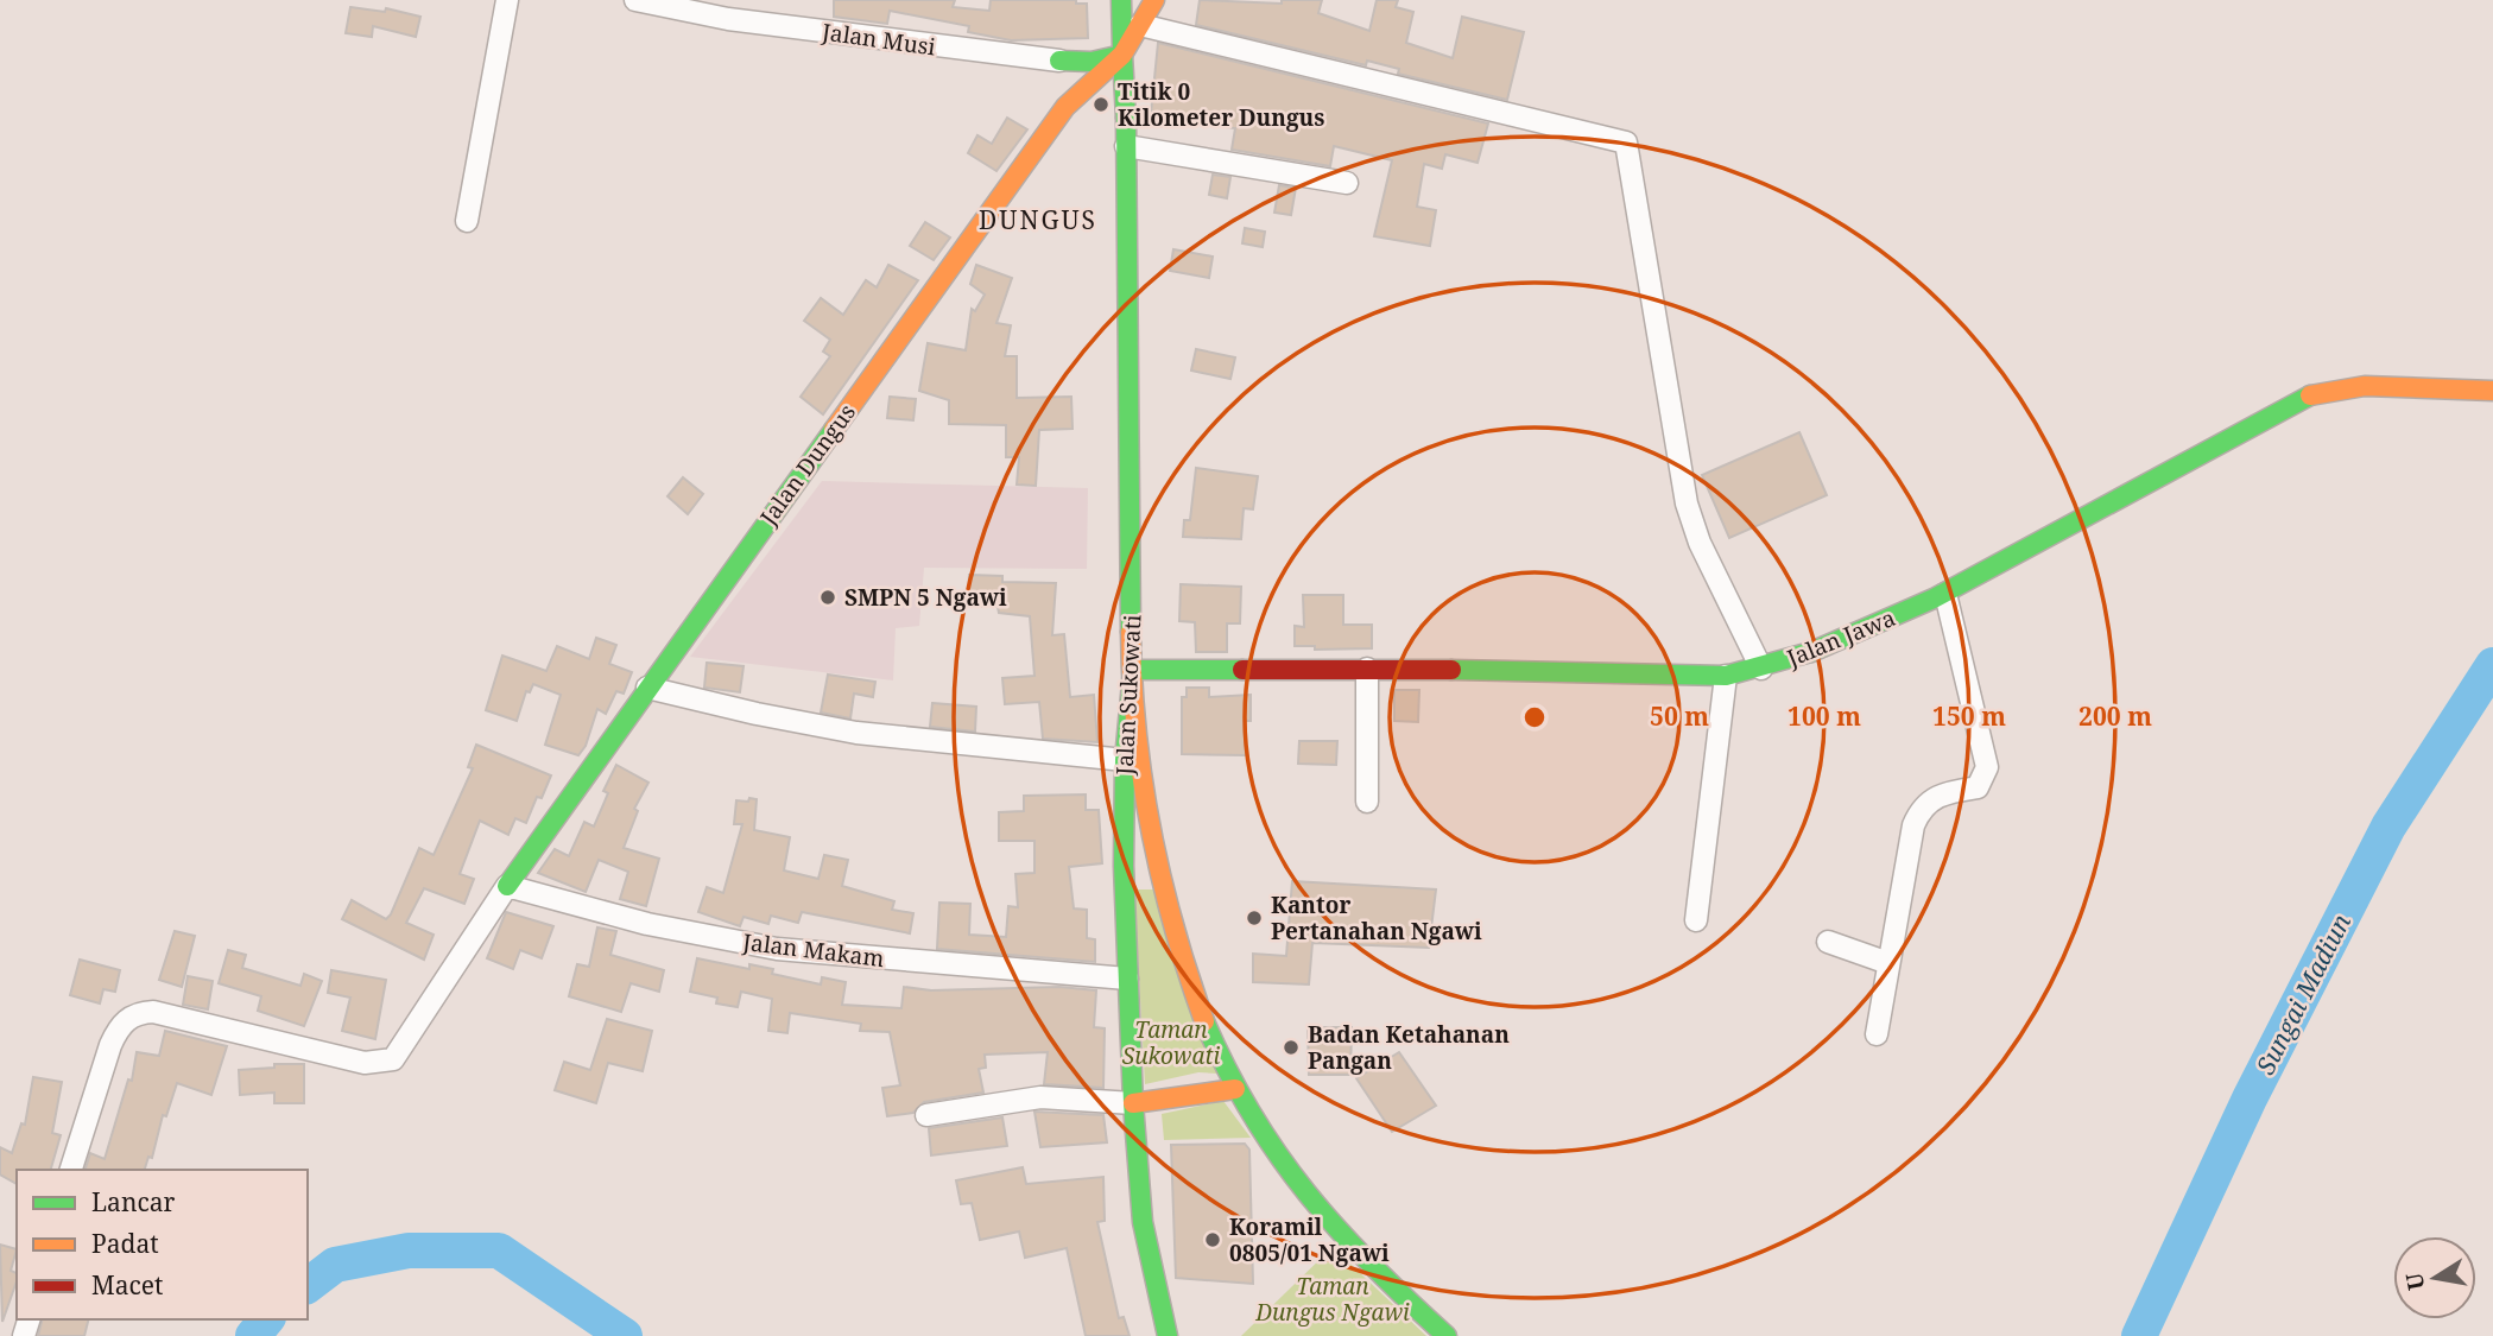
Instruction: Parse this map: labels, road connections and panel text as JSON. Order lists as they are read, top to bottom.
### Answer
{
  "streets": {
    "main road": [
      "Jalan Musi",
      "Jalan Dungus",
      "Jalan Jawa",
      "Jalan Sukowati"
    ],
    "street": ["Jalan Makam"]
  },
  "crossings": [
    ["Jalan Musi", "Jalan Dungus"],
    ["Jalan Musi", "Jalan Sukowati"],
    ["Jalan Dungus", "Jalan Sukowati"],
    ["Jalan Dungus", "Jalan Makam"],
    ["Jalan Jawa", "Jalan Sukowati"],
    ["Jalan Sukowati", "Jalan Makam"]
  ],
  "districts": ["DUNGUS"],
  "water": ["Sungai Madiun"],
  "parks": ["Taman Sukowati", "Taman Dungus Ngawi"],
  "places": [
    "Titik 0 Kilometer Dungus",
    "SMPN 5 Ngawi",
    "Kantor Pertanahan Ngawi",
    "Badan Ketahanan Pangan",
    "Koramil 0805/01 Ngawi"
  ],
  "legend": ["Lancar", "Padat", "Macet"],
  "north": "left",
  "rings": [
    "50 m",
    "100 m",
    "150 m",
    "200 m"
  ]
}
